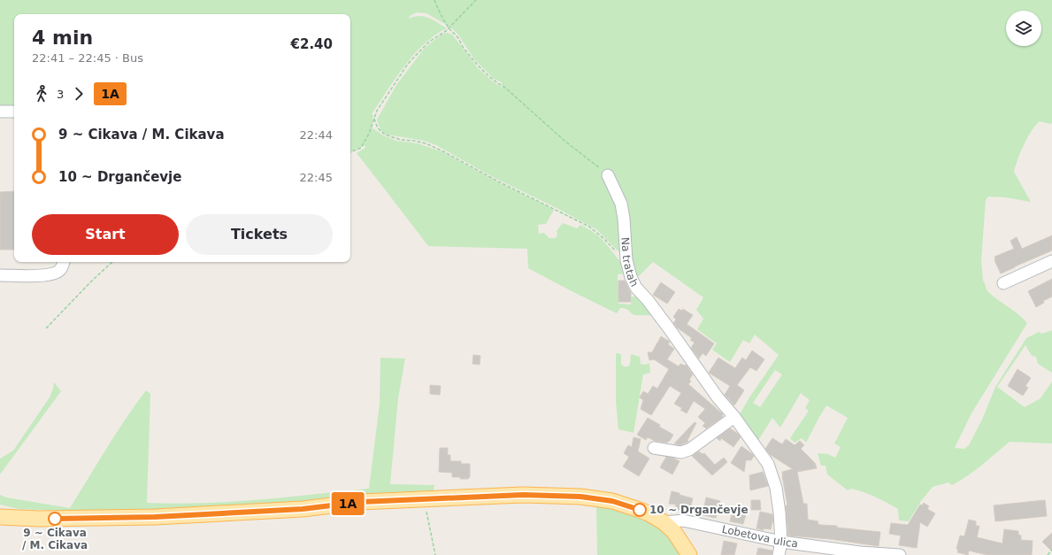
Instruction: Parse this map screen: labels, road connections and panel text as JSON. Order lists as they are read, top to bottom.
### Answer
{
  "streets": {
    "street": ["Na tratah", "Lobetova ulica"]
  },
  "crossings": [
    ["Na tratah", "Lobetova ulica"]
  ],
  "places": ["10 ~ Drgančevje", "9 ~ Cikava / M. Cikava"],
  "lines": ["bus line 1A"],
  "page": {
    "on_map": "1A",
    "heading": ["4 min", "22:41 – 22:45 · Bus", "€2.40"],
    "legs": ["3", "1A"],
    "list": [
      {
        "name": "9 ~ Cikava / M. Cikava",
        "value": "22:44"
      },
      {
        "name": "10 ~ Drgančevje",
        "value": "22:45"
      }
    ],
    "buttons": ["Start", "Tickets"]
  }
}
